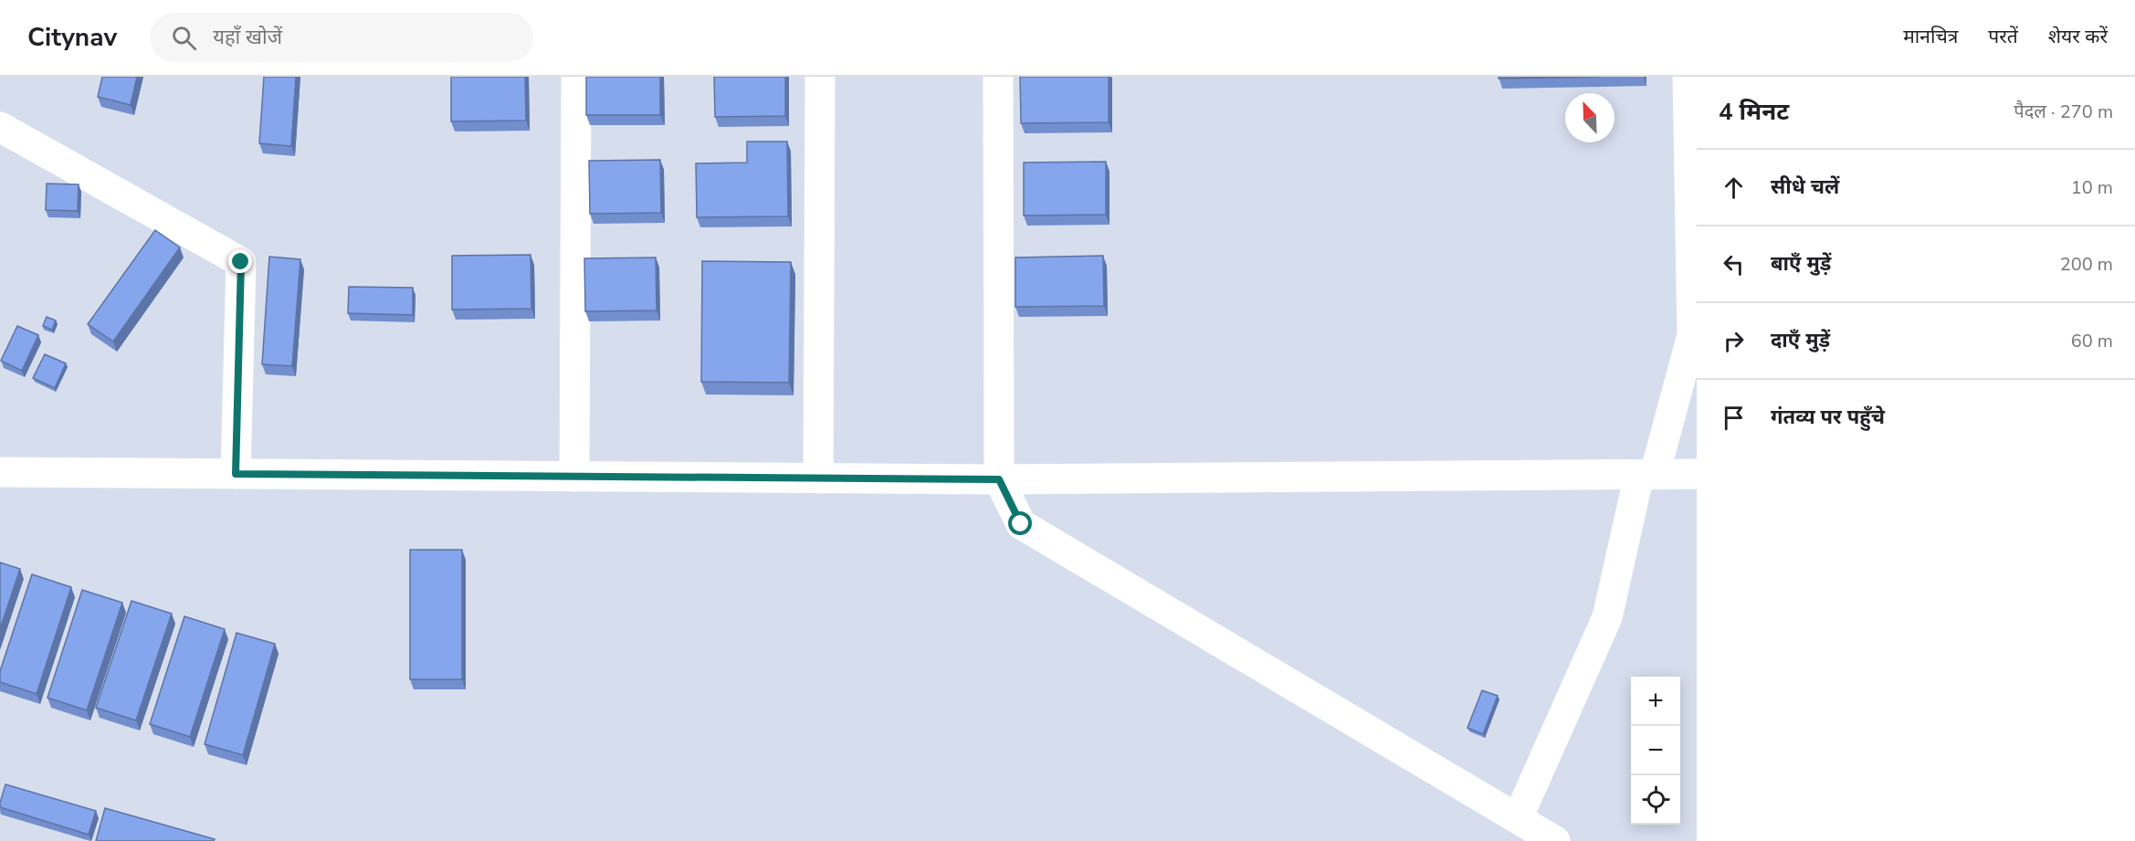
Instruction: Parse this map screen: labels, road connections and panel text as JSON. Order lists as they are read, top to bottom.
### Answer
{
  "north": "top left",
  "page": {
    "header": "Citynav",
    "search": "यहाँ खोजें",
    "nav": ["मानचित्र", "परतें", "शेयर करें"],
    "heading": ["4 मिनट", "पैदल · 270 m"],
    "list": [
      ["सीधे चलें", "10 m"],
      ["बाएँ मुड़ें", "200 m"],
      ["दाएँ मुड़ें", "60 m"],
      "गंतव्य पर पहुँचे"
    ],
    "map_buttons": ["+", "−"]
  }
}
